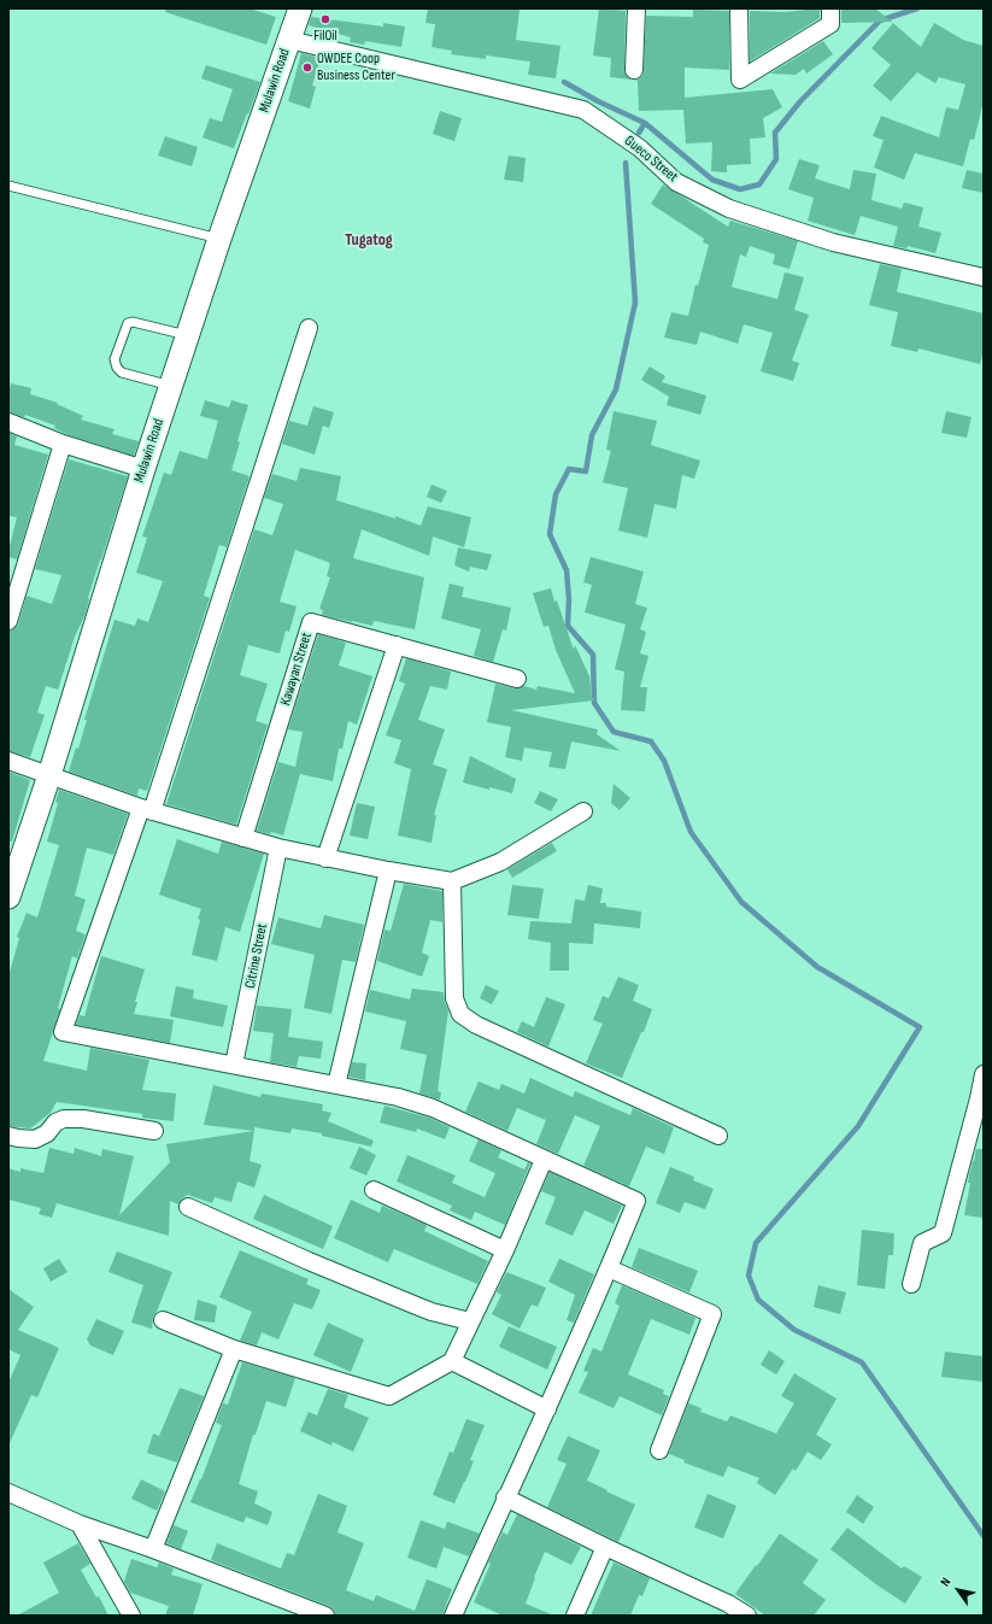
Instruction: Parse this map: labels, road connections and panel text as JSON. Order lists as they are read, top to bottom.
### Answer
{
  "streets": {
    "main road": ["Mulawin Road"],
    "street": ["Gueco Street", "Kawayan Street", "Citrine Street"]
  },
  "crossings": [
    ["Mulawin Road", "Gueco Street"]
  ],
  "districts": ["Tugatog"],
  "places": ["FilOil", "OWDEE Coop Business Center"],
  "north": "top left"
}
